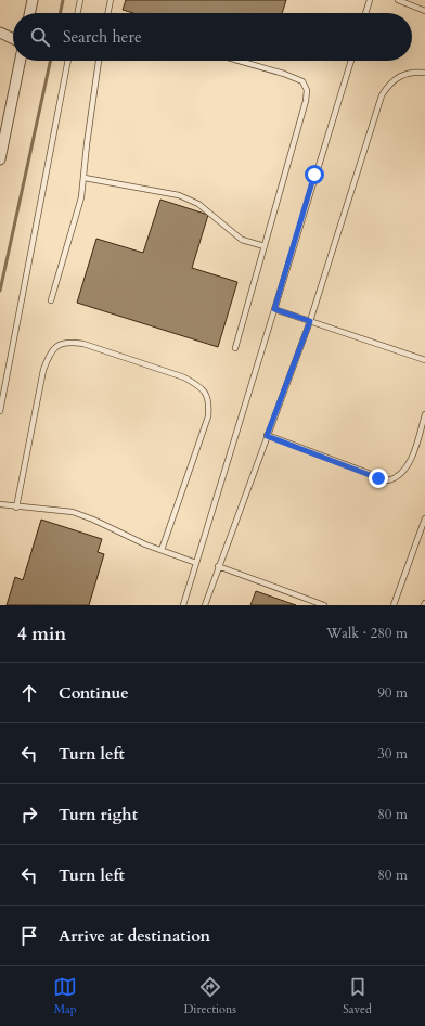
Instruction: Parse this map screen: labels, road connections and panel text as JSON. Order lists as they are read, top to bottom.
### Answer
{
  "page": {
    "search": "Search here",
    "heading": ["4 min", "Walk · 280 m"],
    "list": [
      ["Continue", "90 m"],
      ["Turn left", "30 m"],
      ["Turn right", "80 m"],
      ["Turn left", "80 m"],
      "Arrive at destination"
    ],
    "nav": ["Map", "Directions", "Saved"]
  }
}
